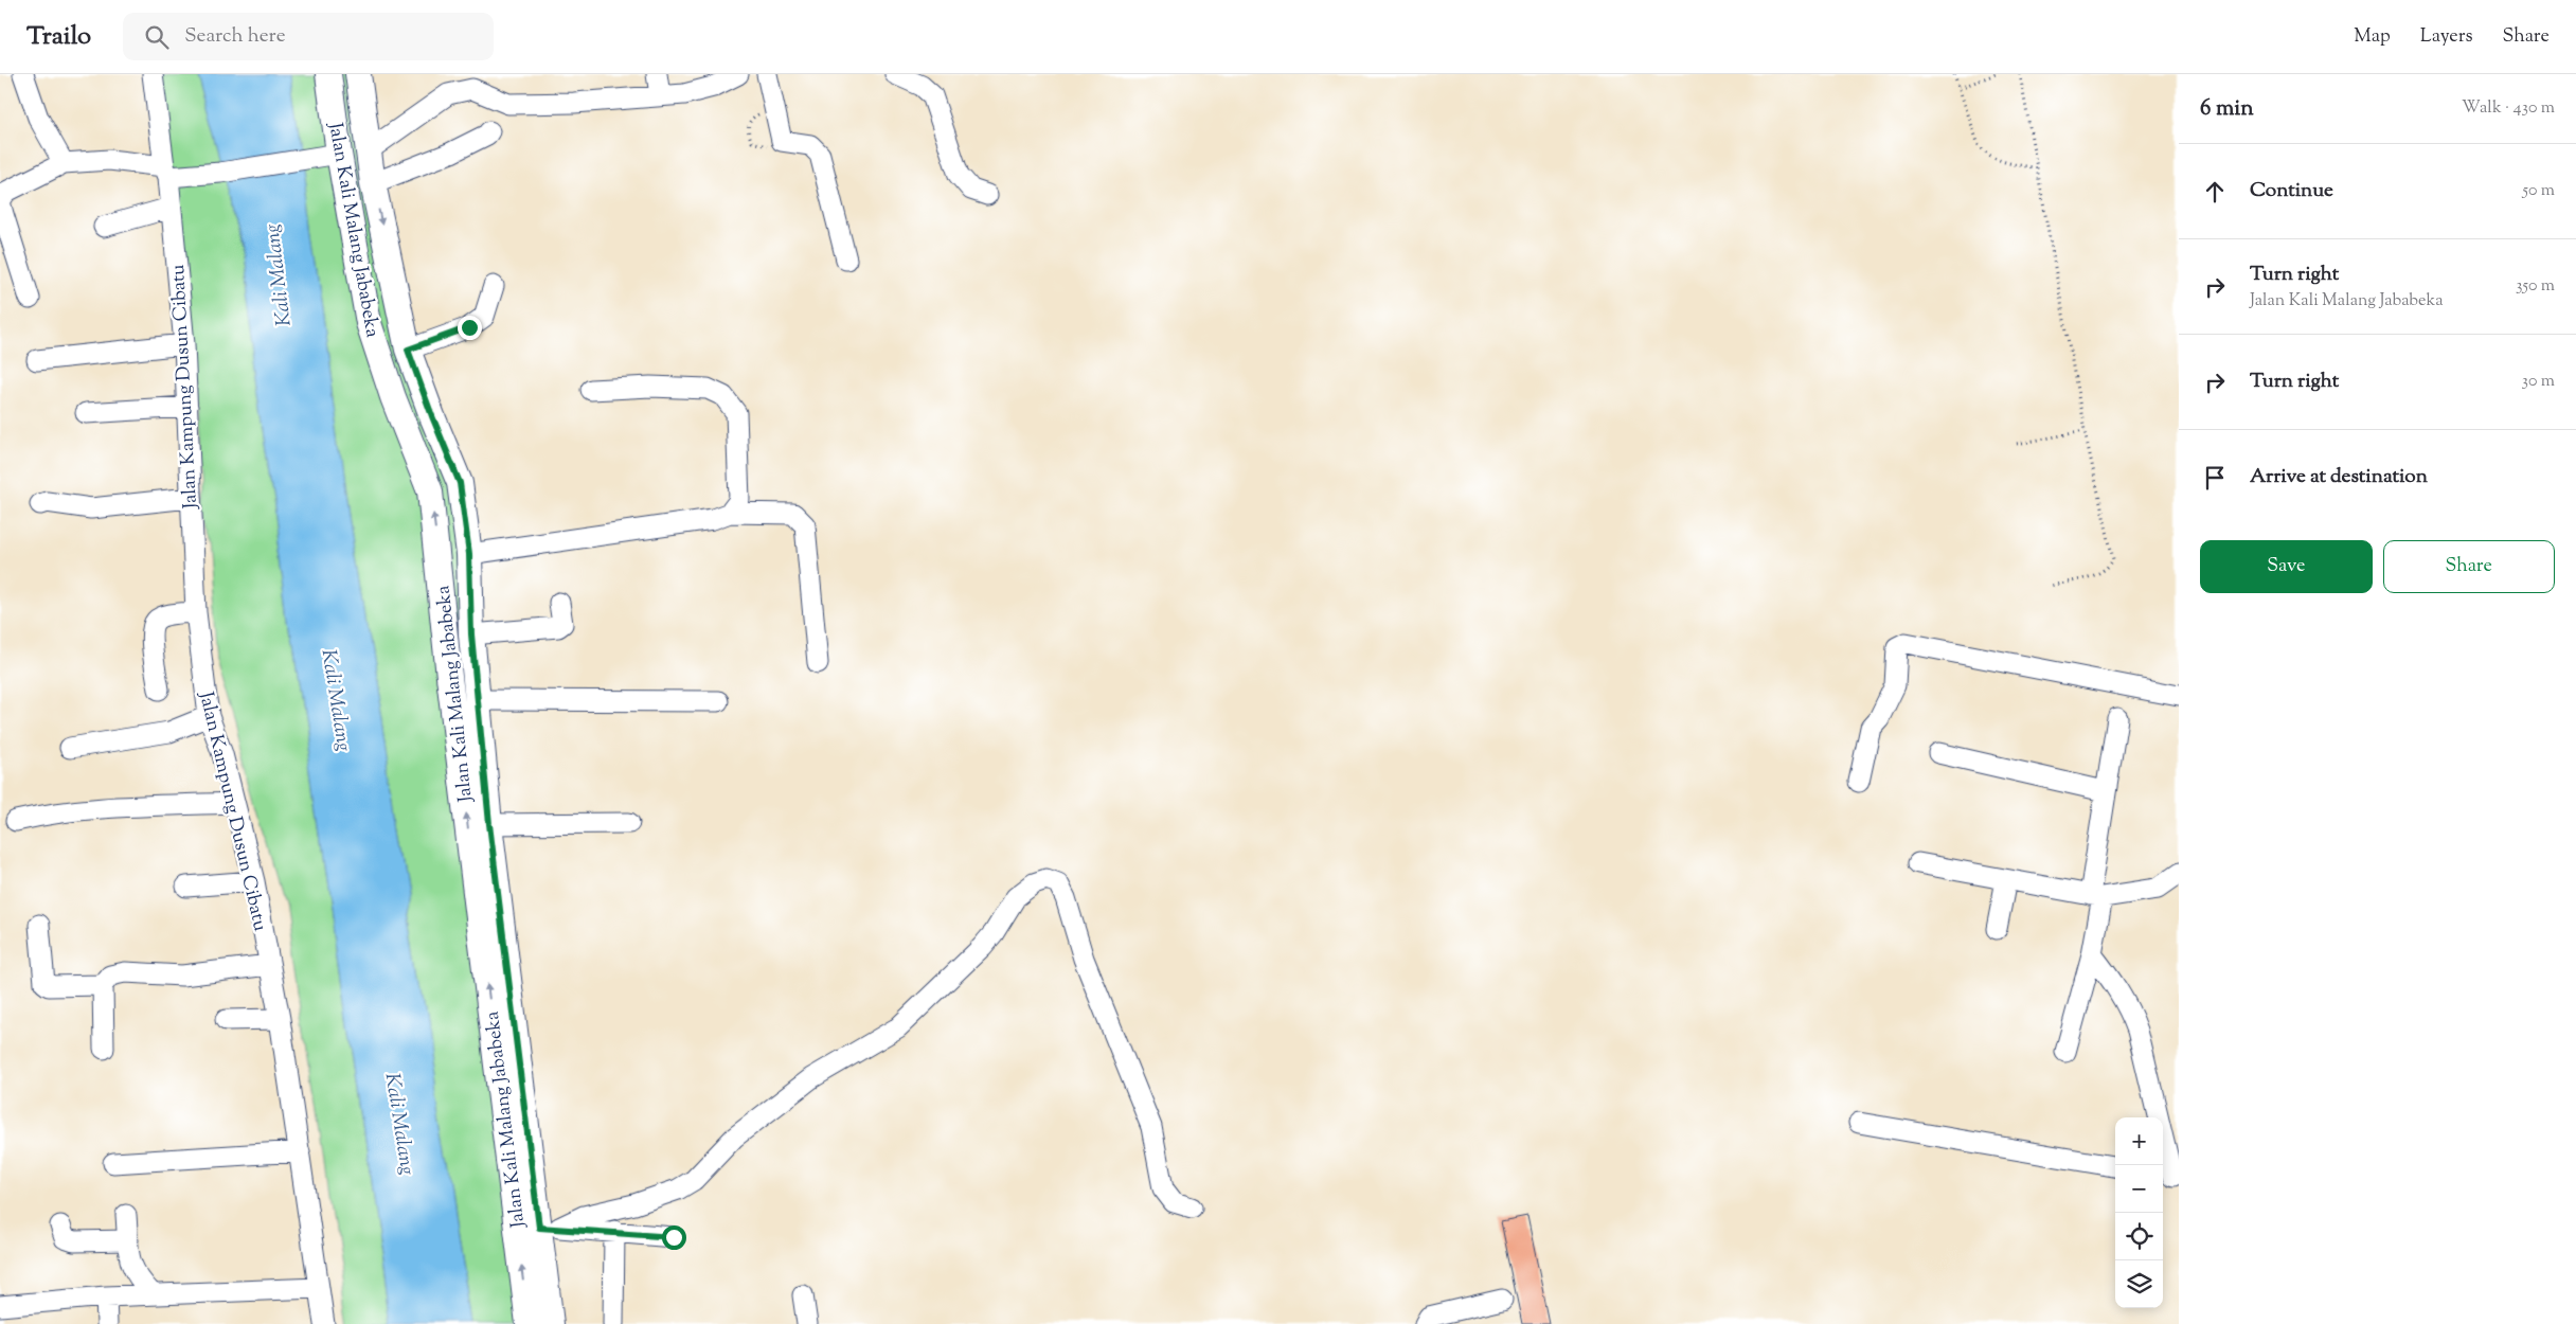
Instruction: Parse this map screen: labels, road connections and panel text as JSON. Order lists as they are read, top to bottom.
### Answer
{
  "streets": {
    "main road": ["Jalan Kali Malang Jababeka"],
    "street": ["Jalan Kampung Dusun Cibatu"]
  },
  "water": ["Kali Malang"],
  "page": {
    "header": "Trailo",
    "search": "Search here",
    "nav": ["Map", "Layers", "Share"],
    "heading": ["6 min", "Walk · 430 m"],
    "list": [
      ["Continue", "50 m"],
      ["Turn right", "Jalan Kali Malang Jababeka", "350 m"],
      ["Turn right", "30 m"],
      "Arrive at destination"
    ],
    "buttons": ["Save", "Share"],
    "map_buttons": ["+", "−"]
  }
}
